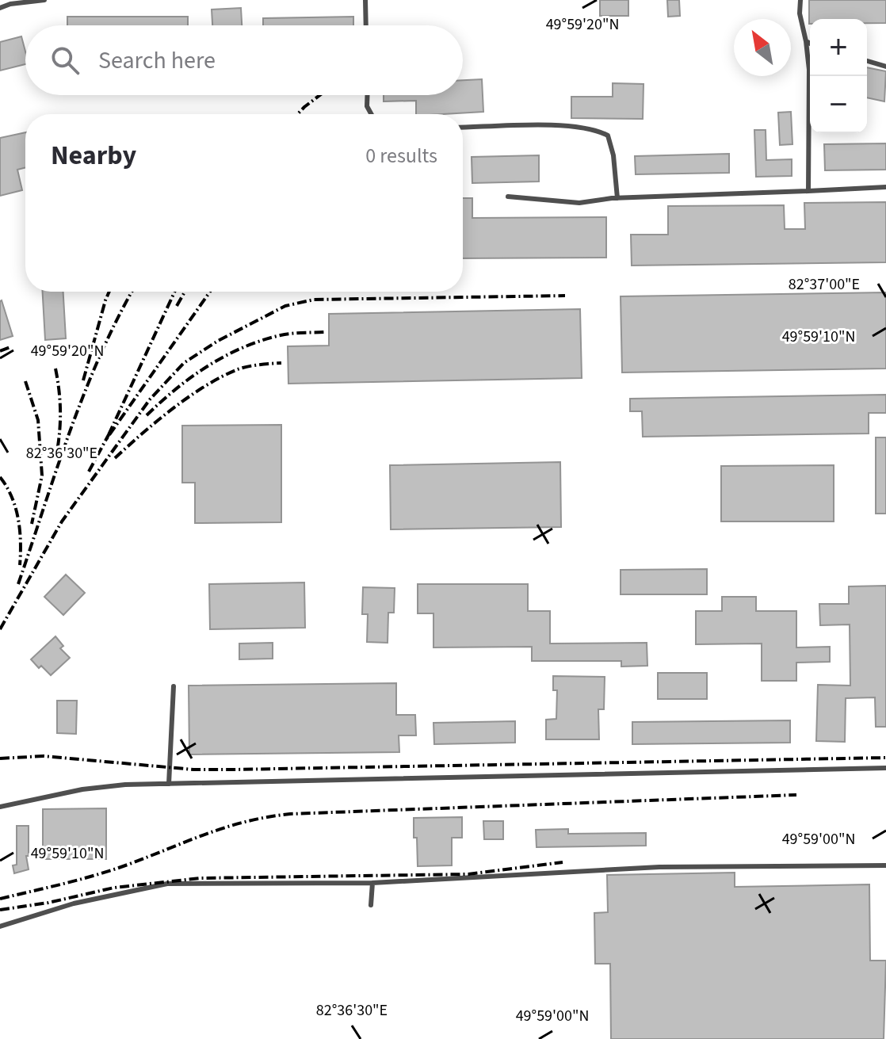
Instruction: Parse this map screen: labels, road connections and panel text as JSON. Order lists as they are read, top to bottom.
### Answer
{
  "north": "top left",
  "page": {
    "map_buttons": ["+", "−"],
    "search": "Search here",
    "heading": ["Nearby", "0 results"]
  },
  "coordinates": [
    "49°59'20\"N",
    "82°37'00\"E",
    "49°59'10\"N",
    "82°36'30\"E",
    "49°59'00\"N"
  ]
}
